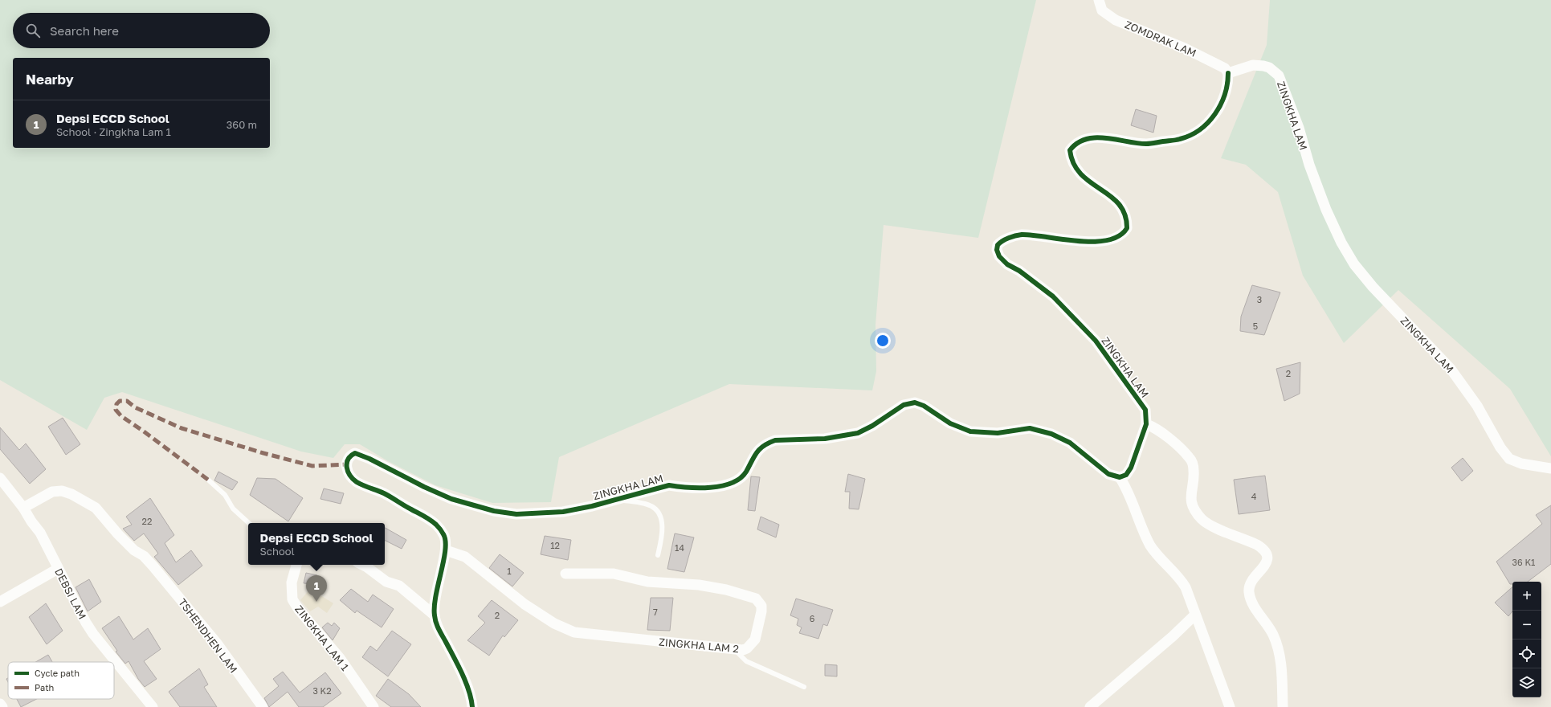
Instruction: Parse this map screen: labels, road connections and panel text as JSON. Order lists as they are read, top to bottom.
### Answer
{
  "streets": {
    "street": [
      "ZOMDRAK LAM",
      "ZINGKHA LAM",
      "DEBSI LAM",
      "TSHENDHEN LAM",
      "ZINGKHA LAM 1",
      "ZINGKHA LAM 2"
    ]
  },
  "crossings": [
    ["ZOMDRAK LAM", "ZINGKHA LAM"],
    ["ZINGKHA LAM", "ZINGKHA LAM 2"],
    ["DEBSI LAM", "TSHENDHEN LAM"]
  ],
  "house_numbers": [
    "3",
    "5",
    "2",
    "4",
    "22",
    "12",
    "14",
    "36 K1",
    "1",
    "7",
    "2",
    "6",
    "3 K2"
  ],
  "legend": ["Cycle path", "Path"],
  "page": {
    "search": "Search here",
    "heading": "Nearby",
    "list": [
      {
        "mark": "1",
        "name": "Depsi ECCD School",
        "note": "School · Zingkha Lam 1",
        "value": "360 m"
      }
    ],
    "popup": ["Depsi ECCD School", "School"],
    "pins": "1",
    "map_buttons": ["+", "−"]
  }
}
